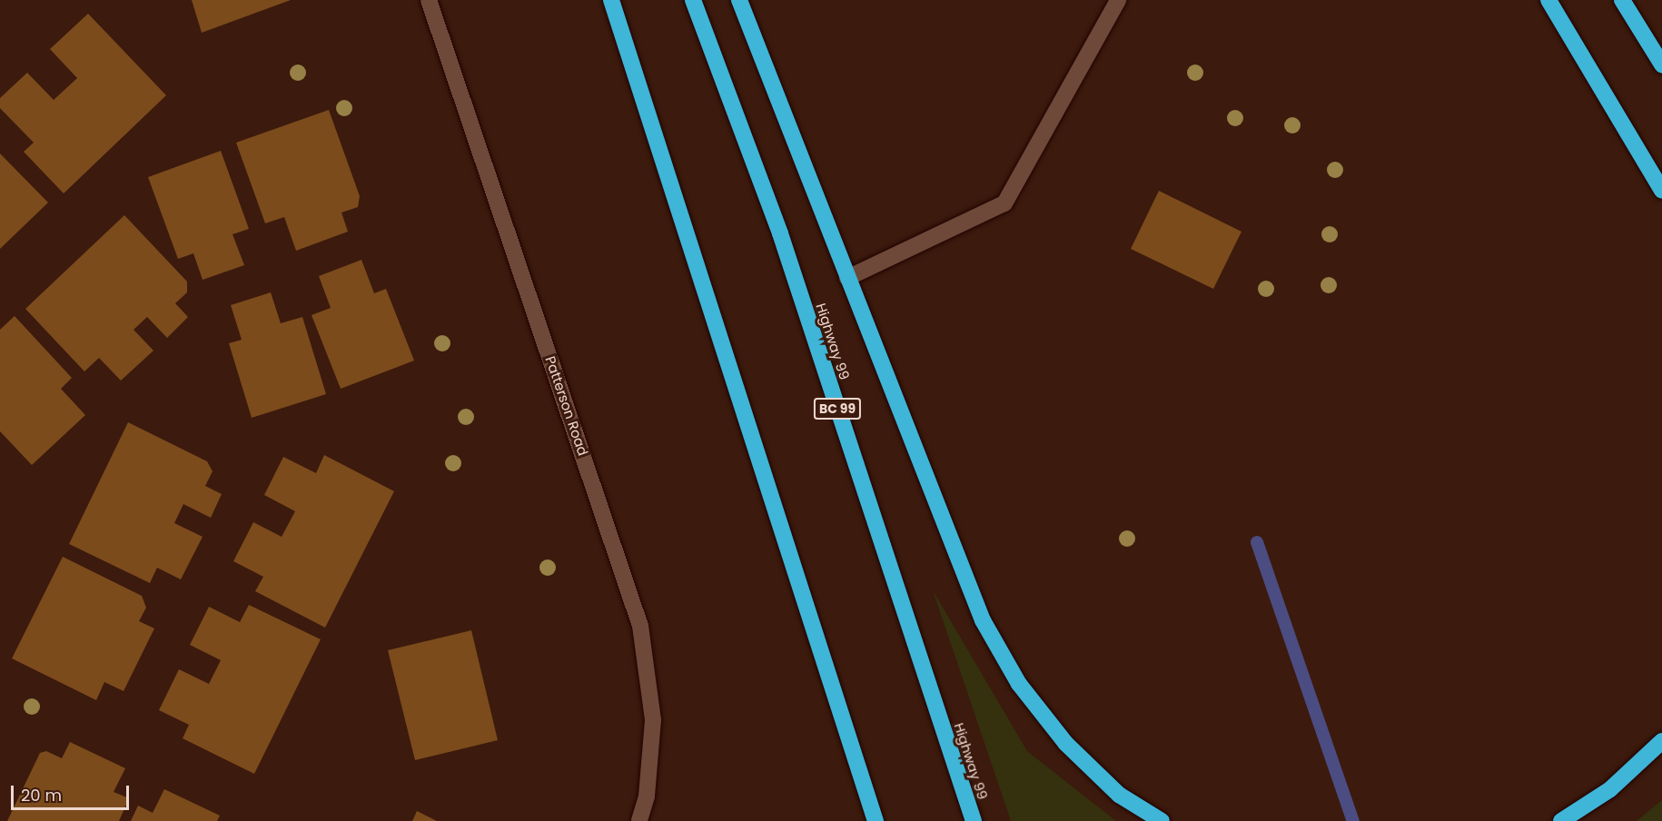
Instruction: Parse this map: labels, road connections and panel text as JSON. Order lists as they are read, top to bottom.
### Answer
{
  "streets": {
    "highway": ["Highway 99", "BC 99"],
    "street": ["Patterson Road"]
  },
  "scale_bar": "20 m"
}
